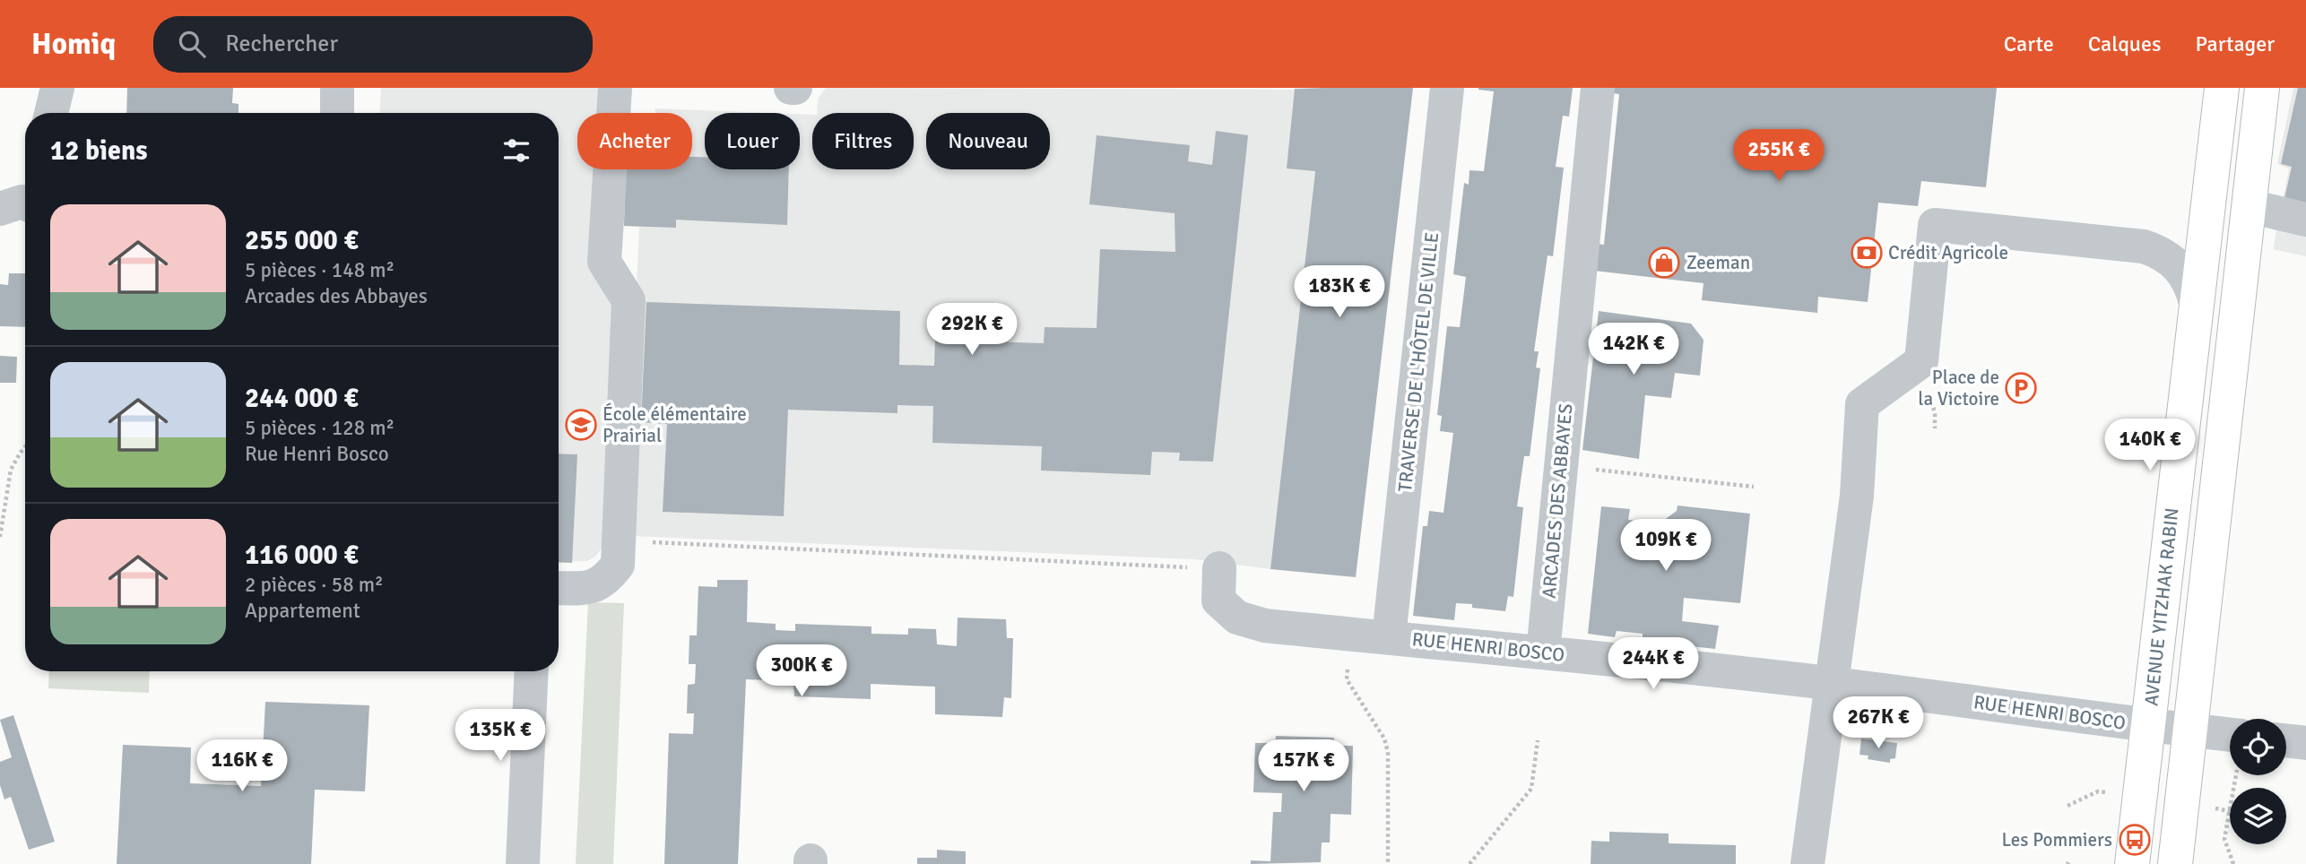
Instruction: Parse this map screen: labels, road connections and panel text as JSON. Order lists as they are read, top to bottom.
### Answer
{
  "streets": {
    "main road": ["AVENUE YITZHAK RABIN"],
    "street": ["TRAVERSE DE L'HÔTEL DE VILLE", "ARCADES DES ABBAYES", "RUE HENRI BOSCO"]
  },
  "crossings": [
    ["TRAVERSE DE L'HÔTEL DE VILLE", "RUE HENRI BOSCO"],
    ["ARCADES DES ABBAYES", "RUE HENRI BOSCO"],
    ["AVENUE YITZHAK RABIN", "RUE HENRI BOSCO"]
  ],
  "places": {
    "bank": ["Crédit Agricole"],
    "shop": ["Zeeman"],
    "parking": ["Place de la Victoire"],
    "school or university": ["École élémentaire Prairial"],
    "bus stop": ["Les Pommiers"]
  },
  "page": {
    "header": "Homiq",
    "search": "Rechercher",
    "nav": ["Carte", "Calques", "Partager"],
    "chip": [
      "Acheter",
      "Louer",
      "Filtres",
      "Nouveau"
    ],
    "heading": "12 biens",
    "price": [
      "255K €",
      "183K €",
      "292K €",
      "142K €",
      "140K €",
      "109K €",
      "244K €",
      "300K €",
      "267K €",
      "135K €",
      "116K €",
      "157K €"
    ],
    "list": [
      {
        "name": "255 000 €",
        "note": "5 pièces · 148 m² · Arcades des Abbayes"
      },
      {
        "name": "244 000 €",
        "note": "5 pièces · 128 m² · Rue Henri Bosco"
      },
      {
        "name": "116 000 €",
        "note": "2 pièces · 58 m² · Appartement"
      }
    ]
  }
}
